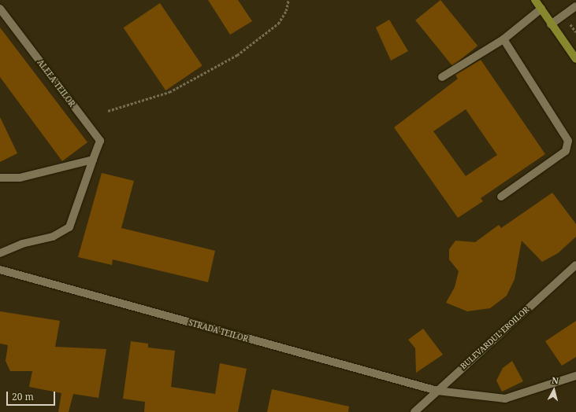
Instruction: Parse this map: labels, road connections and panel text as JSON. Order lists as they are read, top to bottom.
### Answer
{
  "streets": {
    "street": ["ALEEA TEILOR", "STRADA TEILOR", "BULEVARDUL EROILOR"]
  },
  "crossings": [
    ["STRADA TEILOR", "BULEVARDUL EROILOR"]
  ],
  "scale_bar": "20 m",
  "north": "top"
}
